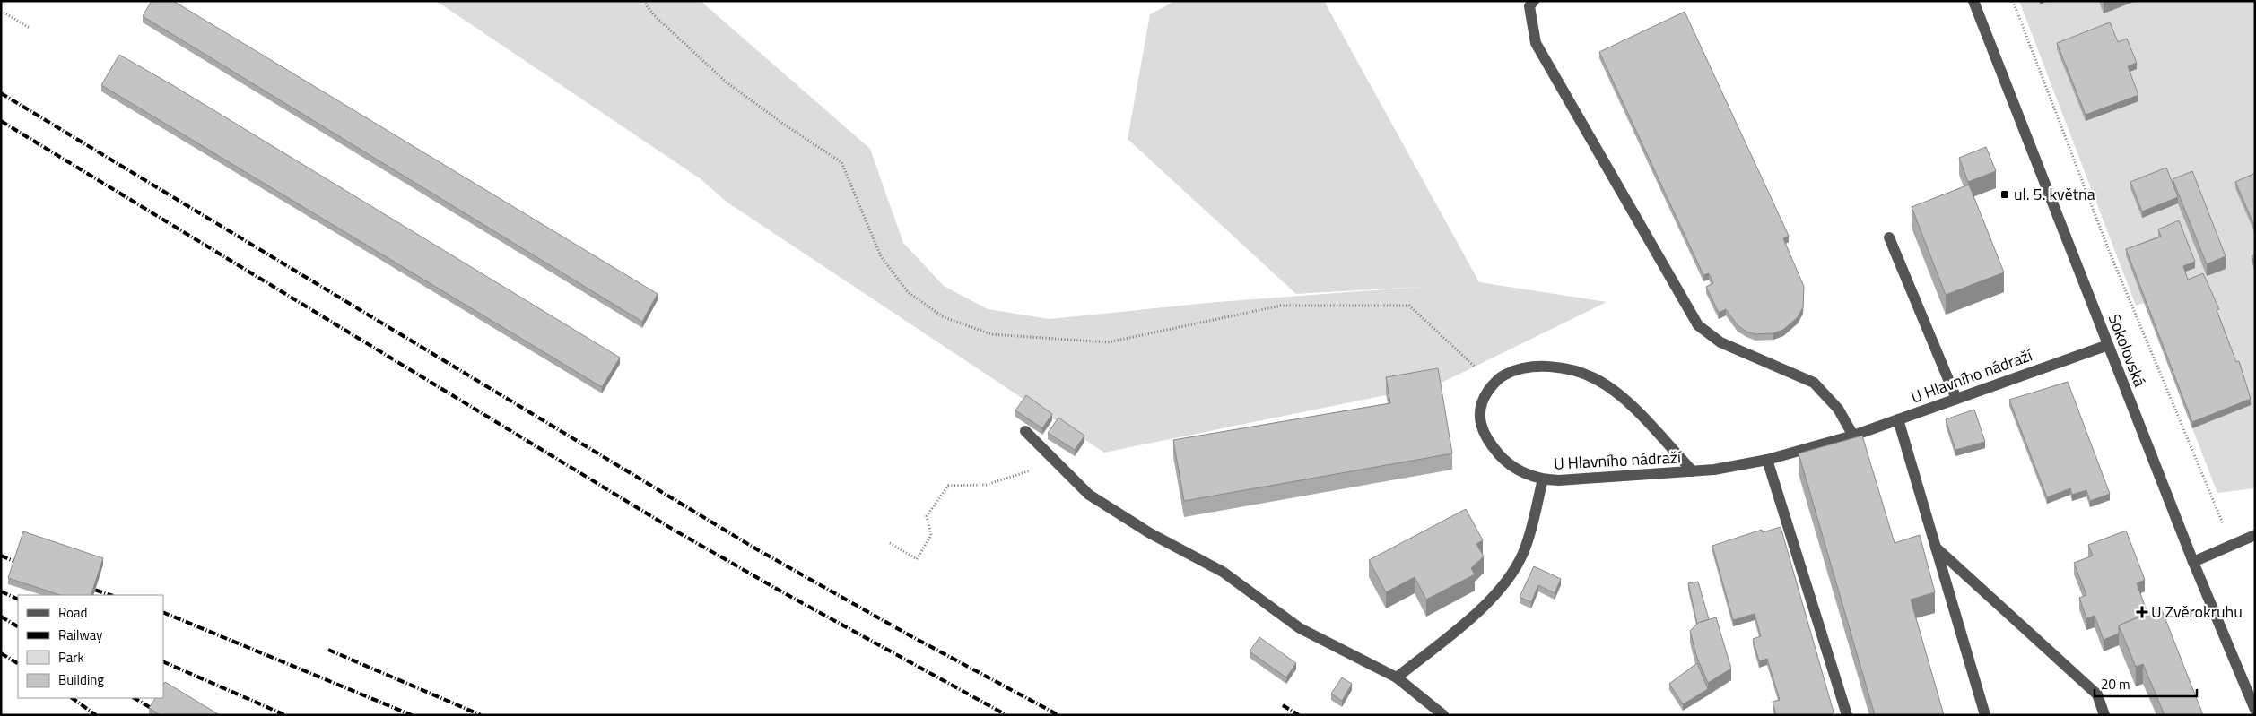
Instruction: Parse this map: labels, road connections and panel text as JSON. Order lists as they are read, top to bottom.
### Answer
{
  "streets": {
    "street": ["Sokolovská", "U Hlavního nádraží"]
  },
  "crossings": [
    ["Sokolovská", "U Hlavního nádraží"]
  ],
  "places": {
    "transit": ["ul. 5. května"],
    "health": ["U Zvěrokruhu"]
  },
  "legend": [
    "Road",
    "Railway",
    "Park",
    "Building"
  ],
  "scale_bar": "20 m"
}
